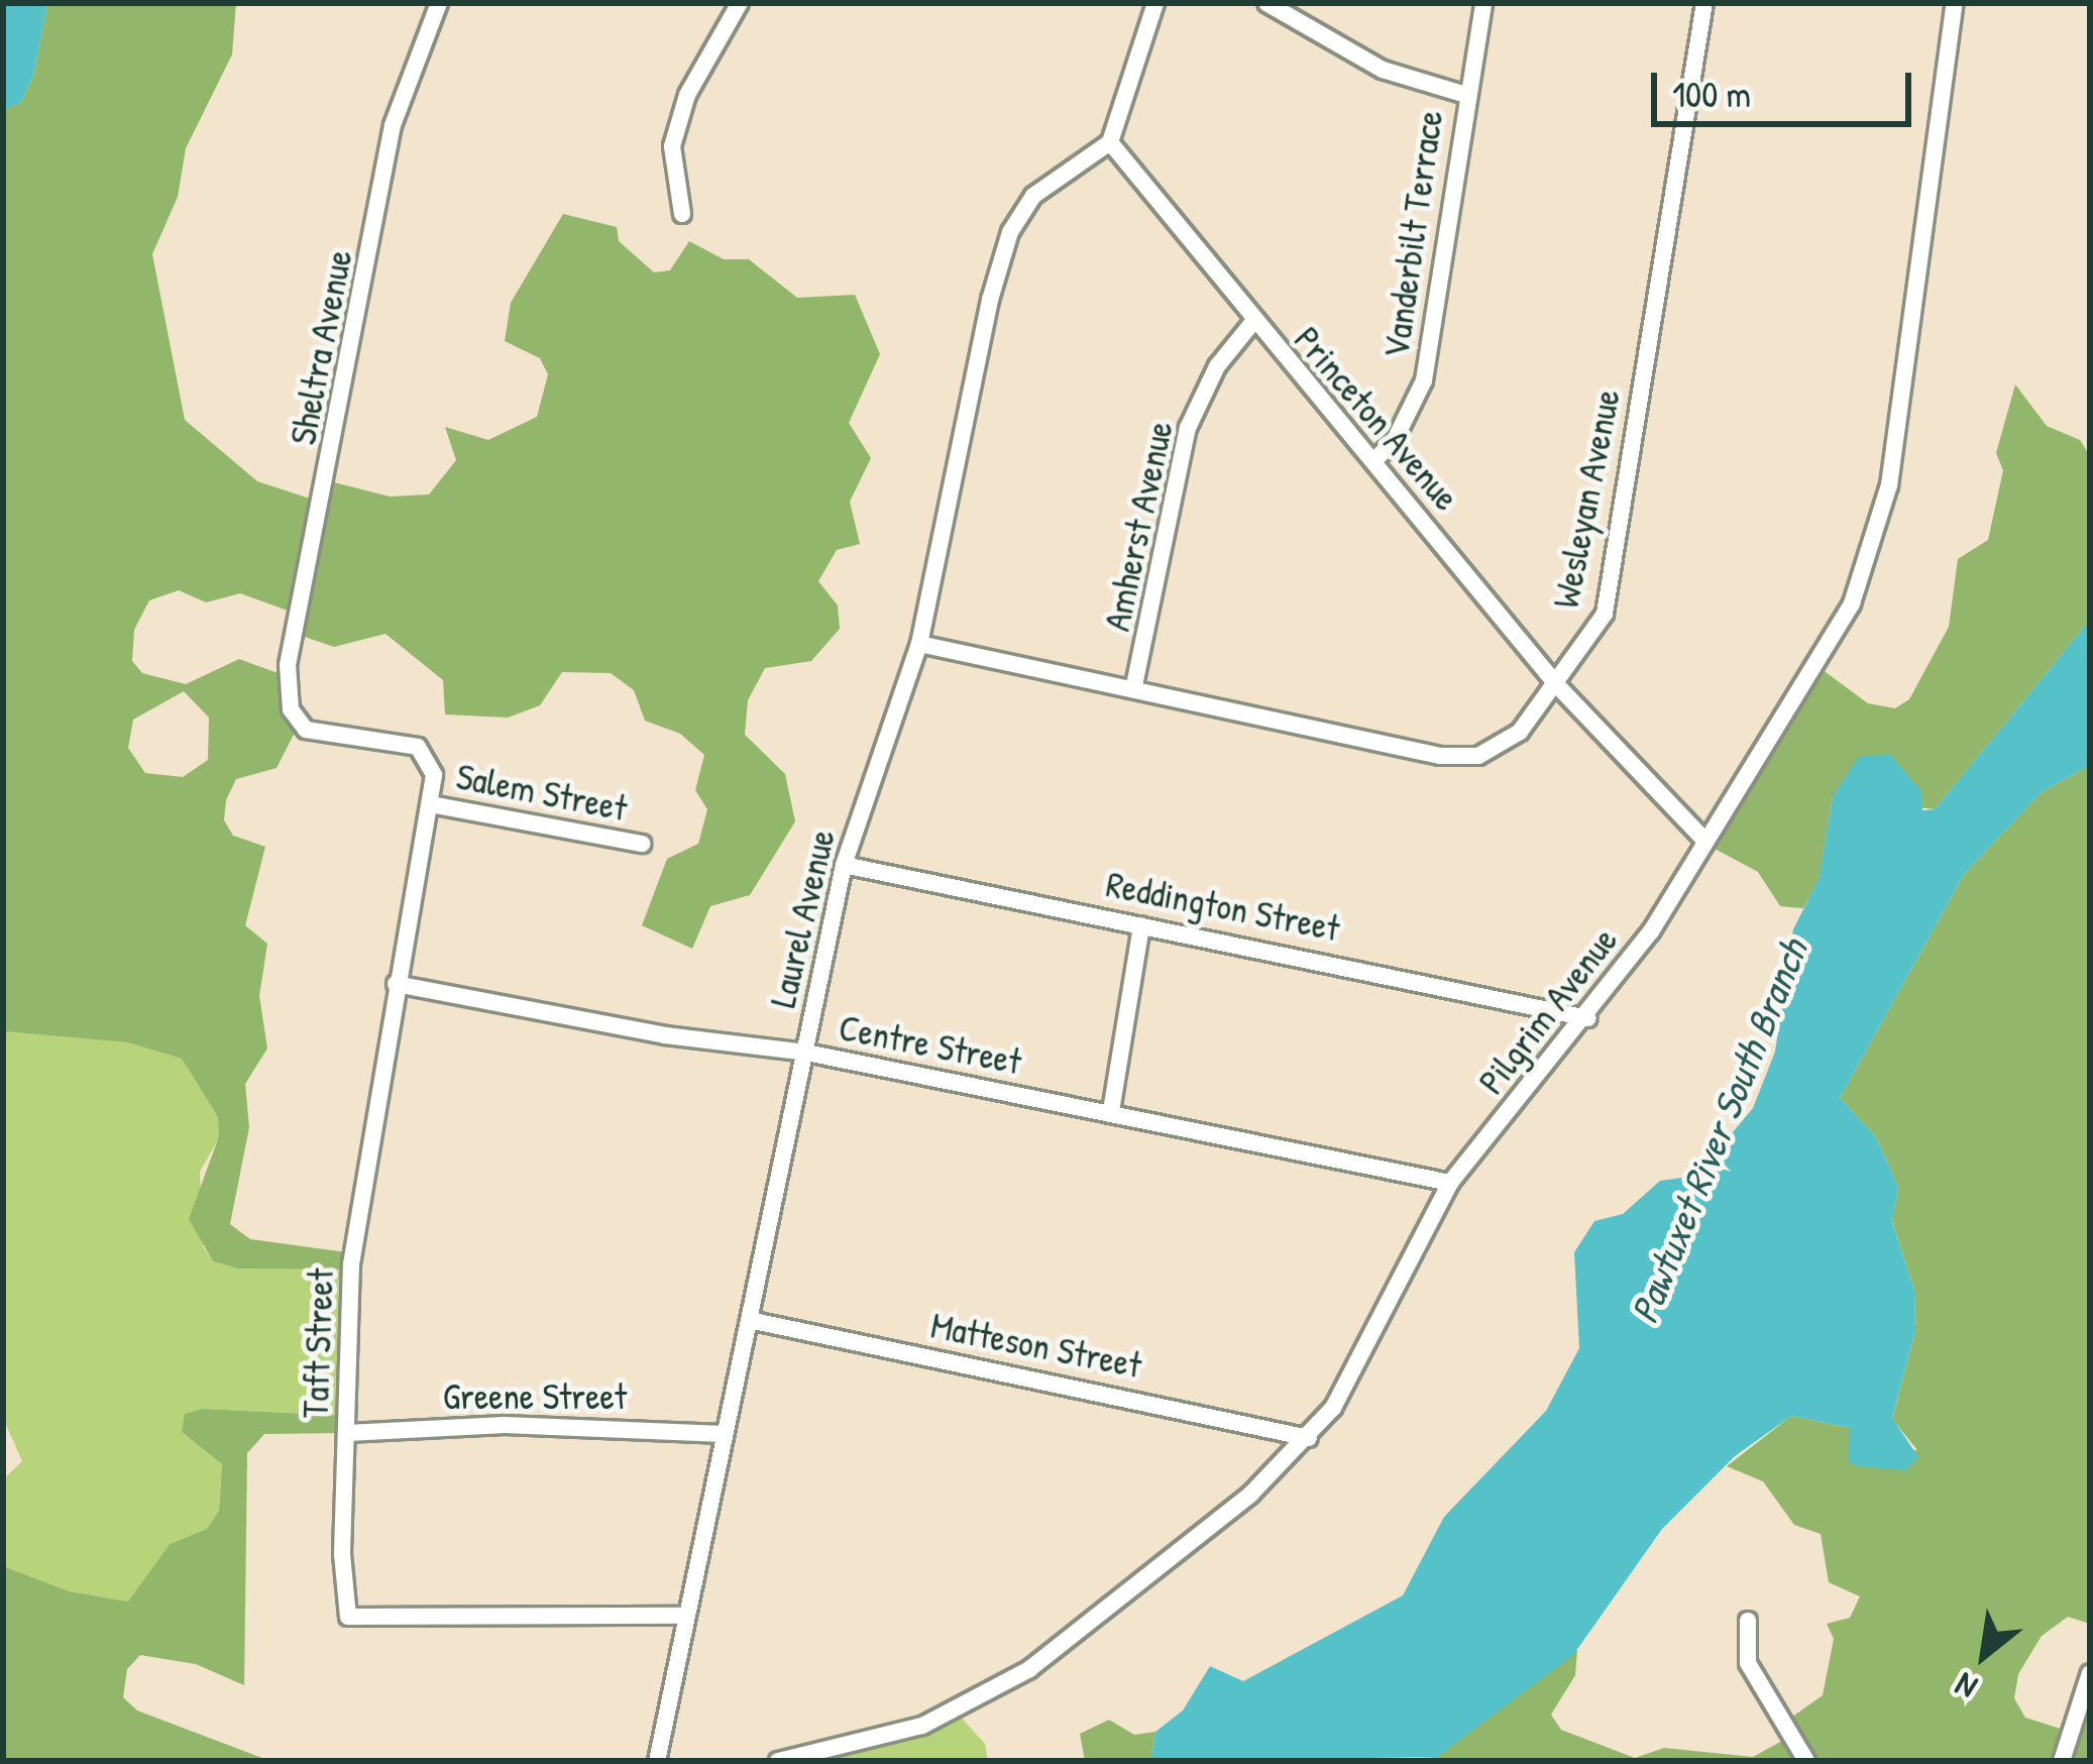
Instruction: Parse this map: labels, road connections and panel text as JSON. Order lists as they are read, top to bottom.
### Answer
{
  "streets": {
    "street": [
      "Vanderbilt Terrace",
      "Sheltra Avenue",
      "Princeton Avenue",
      "Wesleyan Avenue",
      "Amherst Avenue",
      "Salem Street",
      "Reddington Street",
      "Laurel Avenue",
      "Pilgrim Avenue",
      "Centre Street",
      "Taft Street",
      "Matteson Street",
      "Greene Street"
    ]
  },
  "crossings": [
    ["Vanderbilt Terrace", "Princeton Avenue"],
    ["Sheltra Avenue", "Taft Street"],
    ["Princeton Avenue", "Wesleyan Avenue"],
    ["Princeton Avenue", "Amherst Avenue"],
    ["Princeton Avenue", "Laurel Avenue"],
    ["Princeton Avenue", "Pilgrim Avenue"],
    ["Wesleyan Avenue", "Amherst Avenue"],
    ["Wesleyan Avenue", "Laurel Avenue"],
    ["Salem Street", "Taft Street"],
    ["Reddington Street", "Laurel Avenue"],
    ["Reddington Street", "Pilgrim Avenue"],
    ["Laurel Avenue", "Centre Street"],
    ["Laurel Avenue", "Taft Street"],
    ["Laurel Avenue", "Matteson Street"],
    ["Laurel Avenue", "Greene Street"],
    ["Pilgrim Avenue", "Centre Street"],
    ["Pilgrim Avenue", "Matteson Street"],
    ["Centre Street", "Taft Street"],
    ["Taft Street", "Greene Street"]
  ],
  "water": ["Pawtuxet River South Branch"],
  "scale_bar": "100 m",
  "north": "bottom left"
}
